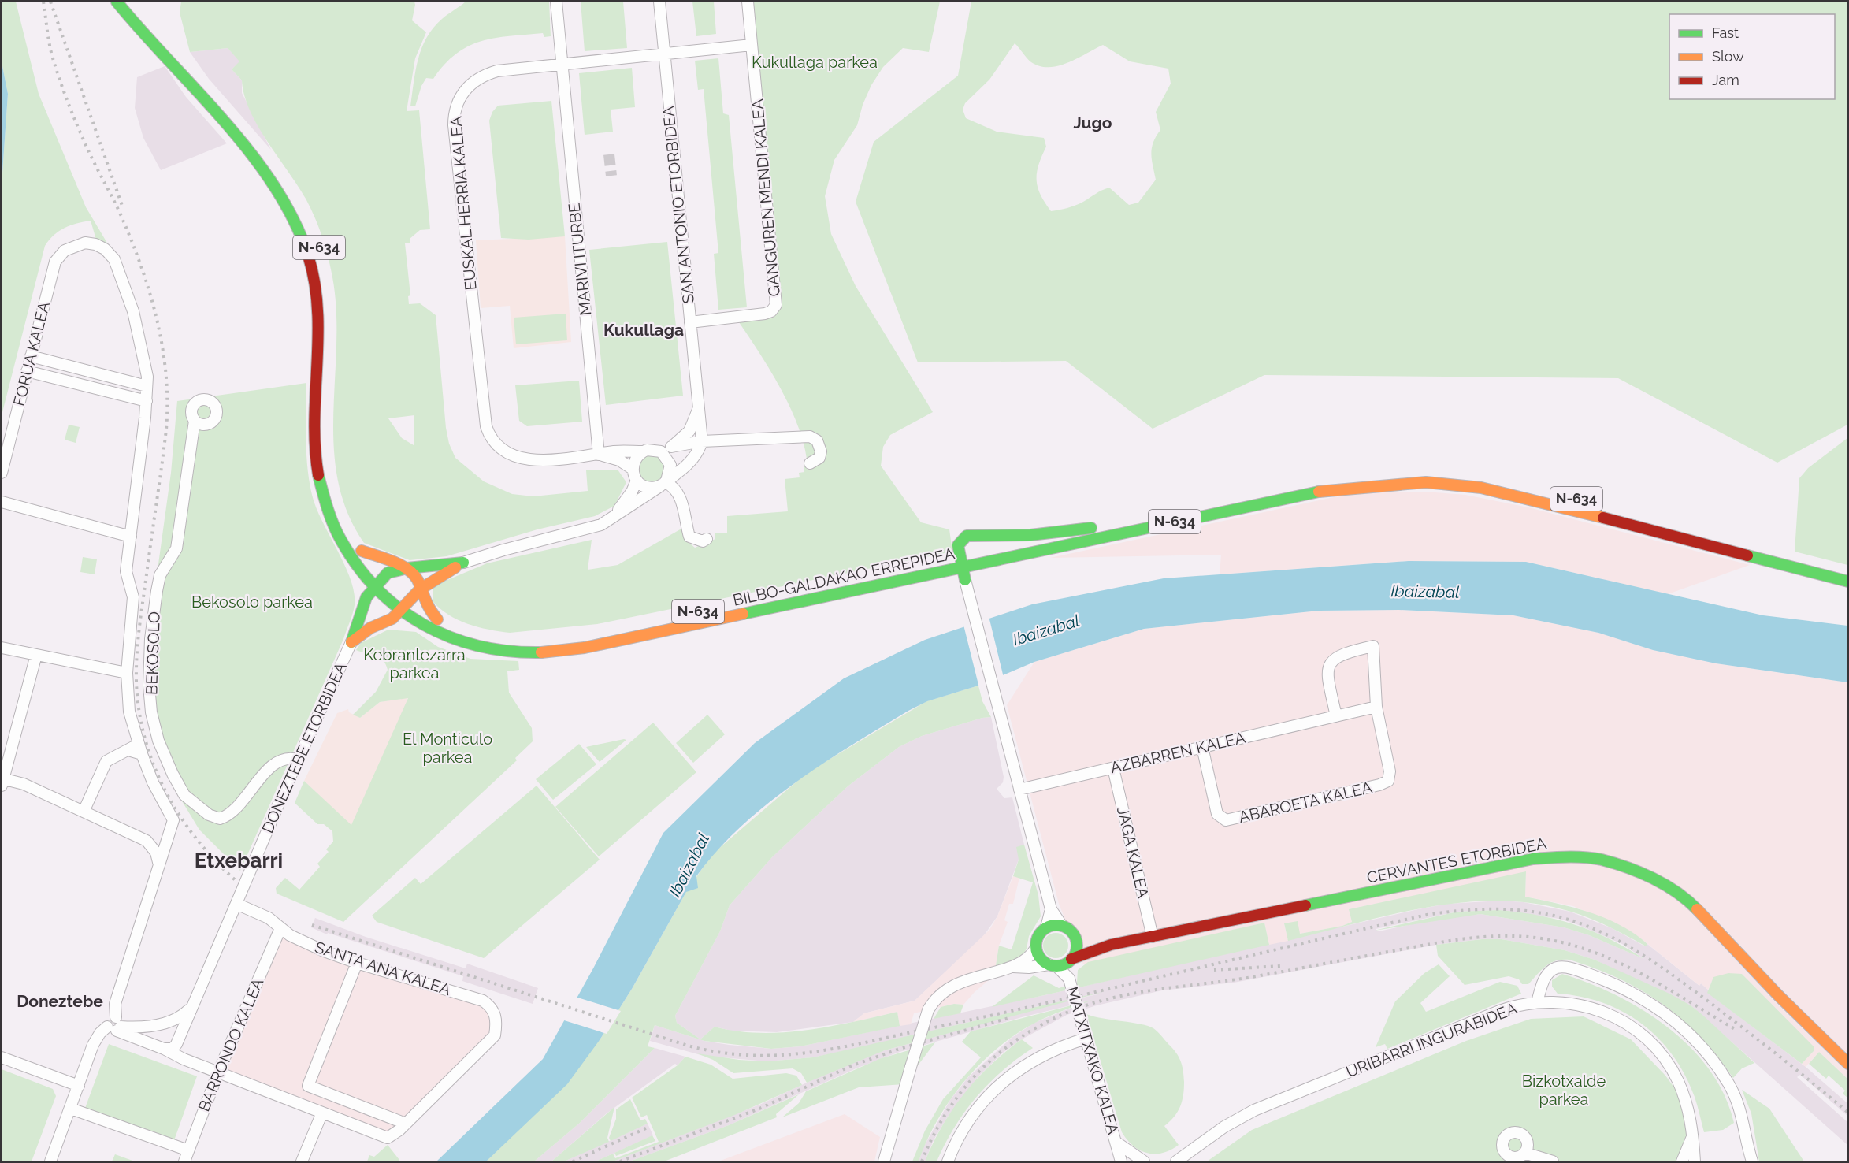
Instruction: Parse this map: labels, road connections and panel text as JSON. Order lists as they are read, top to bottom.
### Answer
{
  "streets": {
    "main road": ["N-634", "BILBO-GALDAKAO ERREPIDEA", "CERVANTES ETORBIDEA"],
    "street": [
      "GANGUREN MENDI KALEA",
      "EUSKAL HERRIA KALEA",
      "SAN ANTONIO ETORBIDEA",
      "MARIVI ITURBE",
      "FORUA KALEA",
      "BEKOSOLO",
      "DONEZTEBE ETORBIDEA",
      "AZBARREN KALEA",
      "ABAROETA KALEA",
      "JAGA KALEA",
      "SANTA ANA KALEA",
      "URIBARRI INGURABIDEA",
      "BARRONDO KALEA",
      "MATXITXAKO KALEA"
    ]
  },
  "crossings": [
    ["GANGUREN MENDI KALEA", "EUSKAL HERRIA KALEA"],
    ["GANGUREN MENDI KALEA", "SAN ANTONIO ETORBIDEA"],
    ["EUSKAL HERRIA KALEA", "SAN ANTONIO ETORBIDEA"],
    ["EUSKAL HERRIA KALEA", "MARIVI ITURBE"],
    ["BEKOSOLO", "DONEZTEBE ETORBIDEA"],
    ["DONEZTEBE ETORBIDEA", "SANTA ANA KALEA"],
    ["AZBARREN KALEA", "ABAROETA KALEA"],
    ["AZBARREN KALEA", "JAGA KALEA"],
    ["JAGA KALEA", "CERVANTES ETORBIDEA"],
    ["CERVANTES ETORBIDEA", "MATXITXAKO KALEA"],
    ["SANTA ANA KALEA", "BARRONDO KALEA"]
  ],
  "districts": [
    "Jugo",
    "Kukullaga",
    "Etxebarri",
    "Doneztebe"
  ],
  "water": ["Ibaizabal"],
  "parks": [
    "Kukullaga parkea",
    "Bekosolo parkea",
    "Kebrantezarra parkea",
    "El Monticulo parkea",
    "Bizkotxalde parkea"
  ],
  "legend": ["Fast", "Slow", "Jam"]
}
